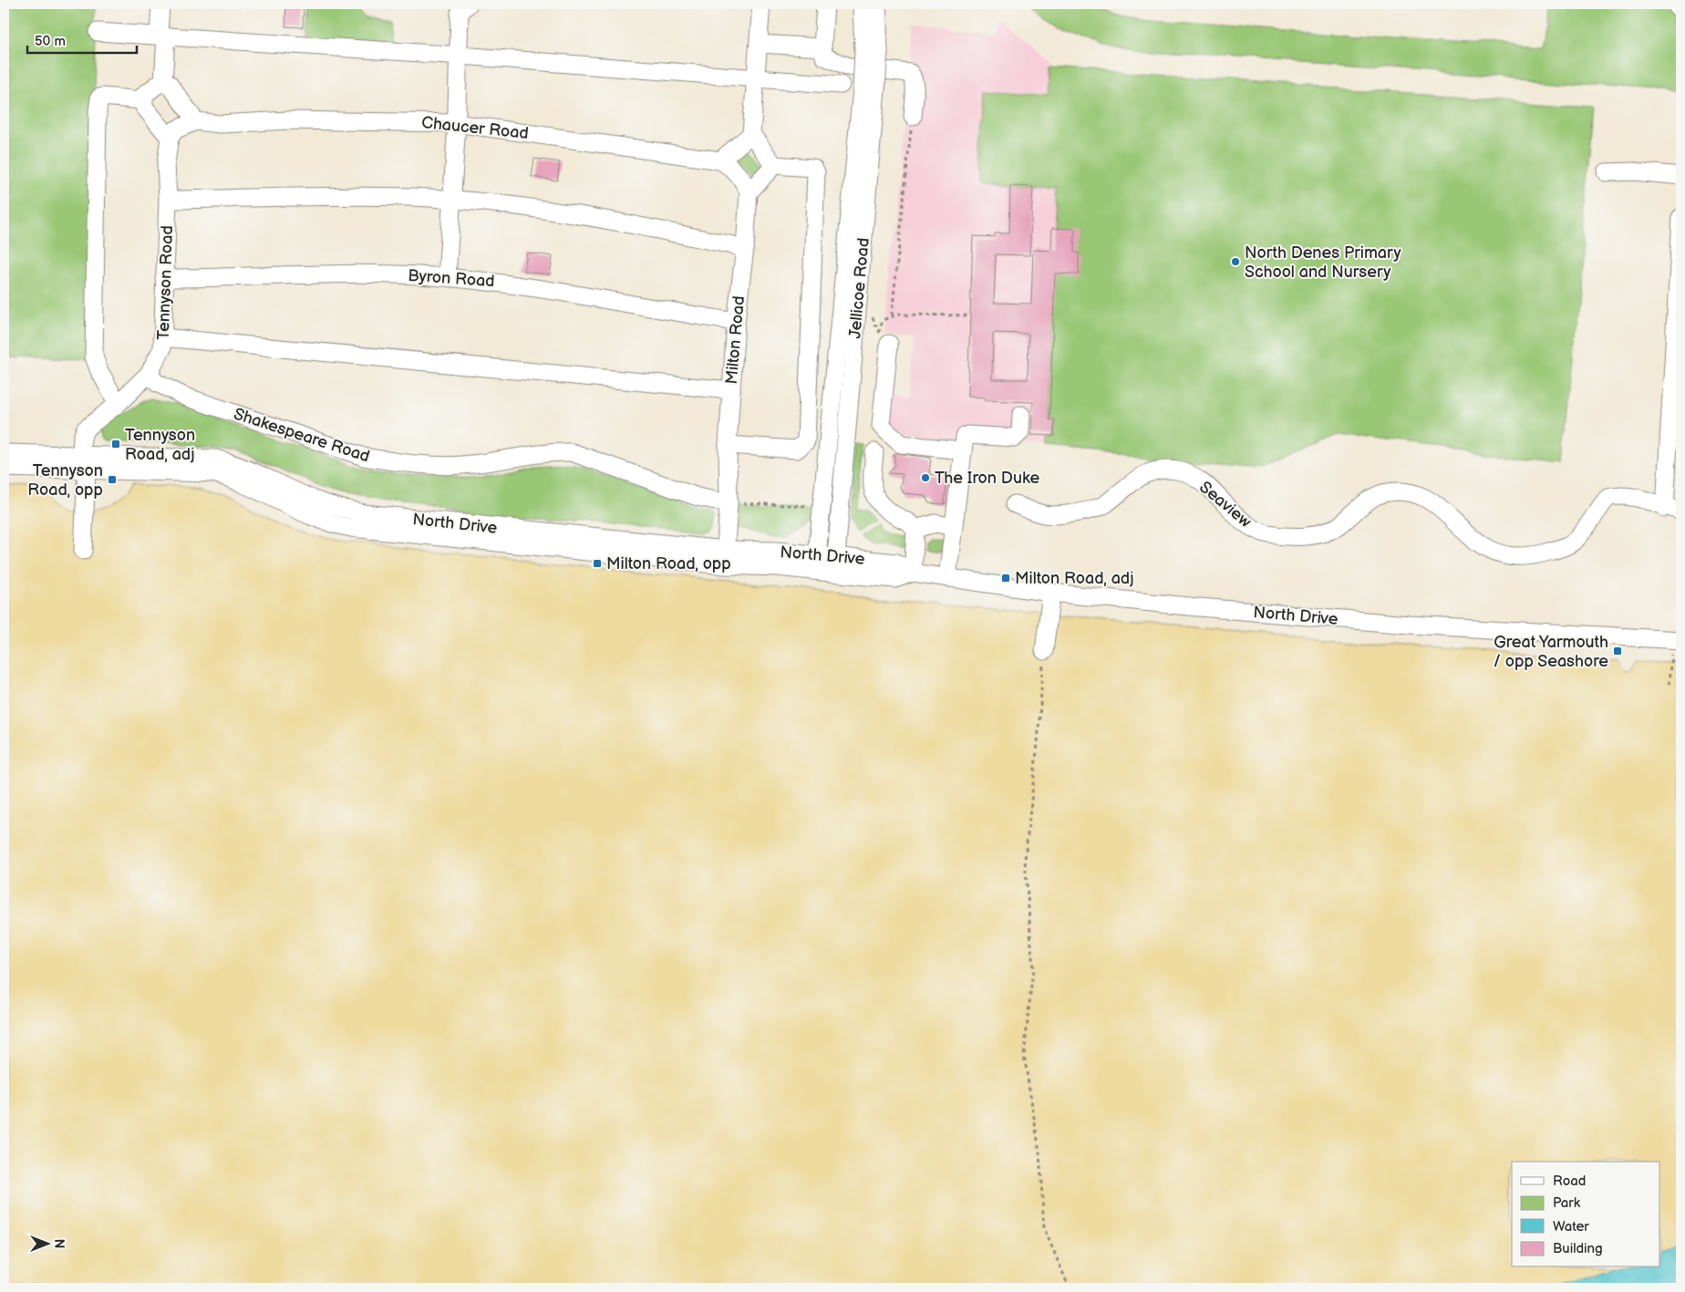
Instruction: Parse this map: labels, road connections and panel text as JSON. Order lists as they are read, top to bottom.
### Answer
{
  "streets": {
    "street": [
      "Chaucer Road",
      "Byron Road",
      "Tennyson Road",
      "Jellicoe Road",
      "Milton Road",
      "Shakespeare Road",
      "Seaview",
      "North Drive"
    ]
  },
  "crossings": [
    ["Byron Road", "Tennyson Road"],
    ["Byron Road", "Milton Road"],
    ["Tennyson Road", "Shakespeare Road"],
    ["Tennyson Road", "North Drive"],
    ["Jellicoe Road", "North Drive"],
    ["Milton Road", "Shakespeare Road"],
    ["Milton Road", "North Drive"]
  ],
  "places": {
    "other": ["North Denes Primary School and Nursery", "The Iron Duke"],
    "transit": [
      "Tennyson Road, adj",
      "Tennyson Road, opp",
      "Milton Road, opp",
      "Milton Road, adj",
      "Great Yarmouth / opp Seashore"
    ]
  },
  "legend": [
    "Road",
    "Park",
    "Water",
    "Building"
  ],
  "scale_bar": "50 m",
  "north": "right"
}
